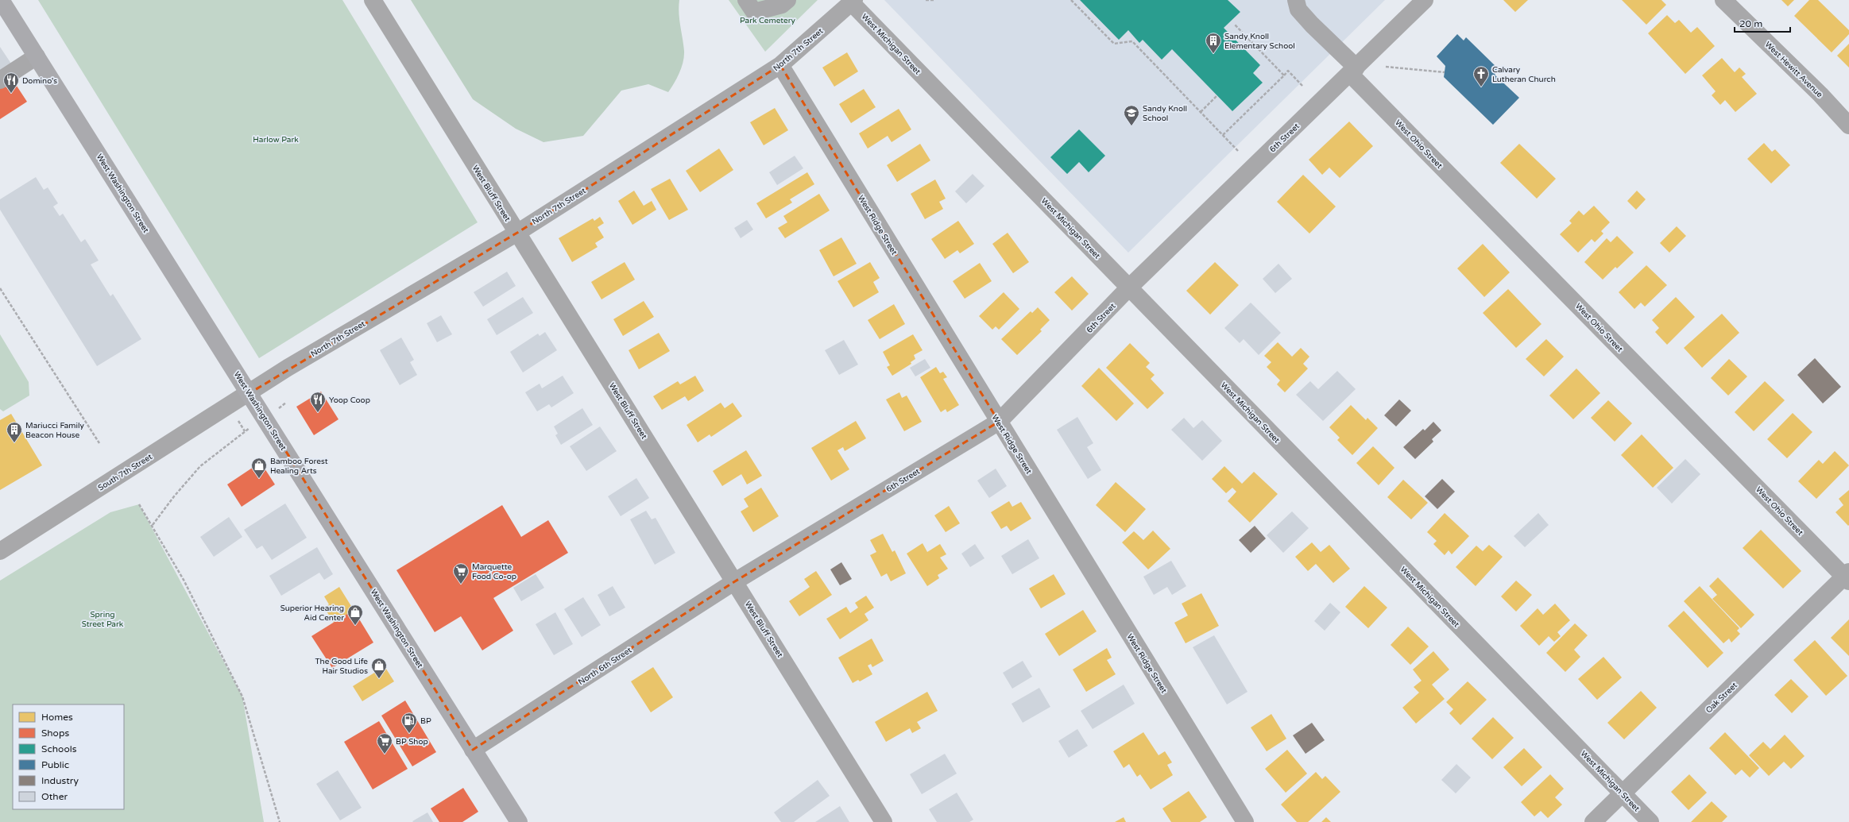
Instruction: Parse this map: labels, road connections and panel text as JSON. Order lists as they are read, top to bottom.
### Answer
{
  "streets": {
    "main road": ["West Washington Street"],
    "street": [
      "West Michigan Street",
      "North 7th Street",
      "West Hewitt Avenue",
      "6th Street",
      "West Ohio Street",
      "West Bluff Street",
      "West Ridge Street",
      "South 7th Street",
      "North 6th Street",
      "Oak Street"
    ]
  },
  "crossings": [
    ["West Michigan Street", "North 7th Street"],
    ["West Michigan Street", "6th Street"],
    ["West Michigan Street", "Oak Street"],
    ["North 7th Street", "West Washington Street"],
    ["North 7th Street", "West Bluff Street"],
    ["North 7th Street", "West Ridge Street"],
    ["North 7th Street", "South 7th Street"],
    ["6th Street", "West Ohio Street"],
    ["6th Street", "West Bluff Street"],
    ["6th Street", "West Ridge Street"],
    ["6th Street", "North 6th Street"],
    ["West Ohio Street", "Oak Street"],
    ["West Washington Street", "South 7th Street"],
    ["West Washington Street", "North 6th Street"],
    ["West Bluff Street", "North 6th Street"]
  ],
  "parks": ["Park Cemetery", "Harlow Park", "Spring Street Park"],
  "places": {
    "building": ["Sandy Knoll Elementary School", "Mariucci Family Beacon House"],
    "church": ["Calvary Lutheran Church"],
    "restaurant": ["Domino's", "Yoop Coop"],
    "school or university": ["Sandy Knoll School"],
    "shop": ["Bamboo Forest Healing Arts", "Superior Hearing Aid Center", "The Good Life Hair Studios"],
    "supermarket": ["Marquette Food Co-op", "BP Shop"],
    "fuel station": ["BP"]
  },
  "legend": [
    "Homes",
    "Shops",
    "Schools",
    "Public",
    "Industry",
    "Other"
  ],
  "scale_bar": "20 m"
}
